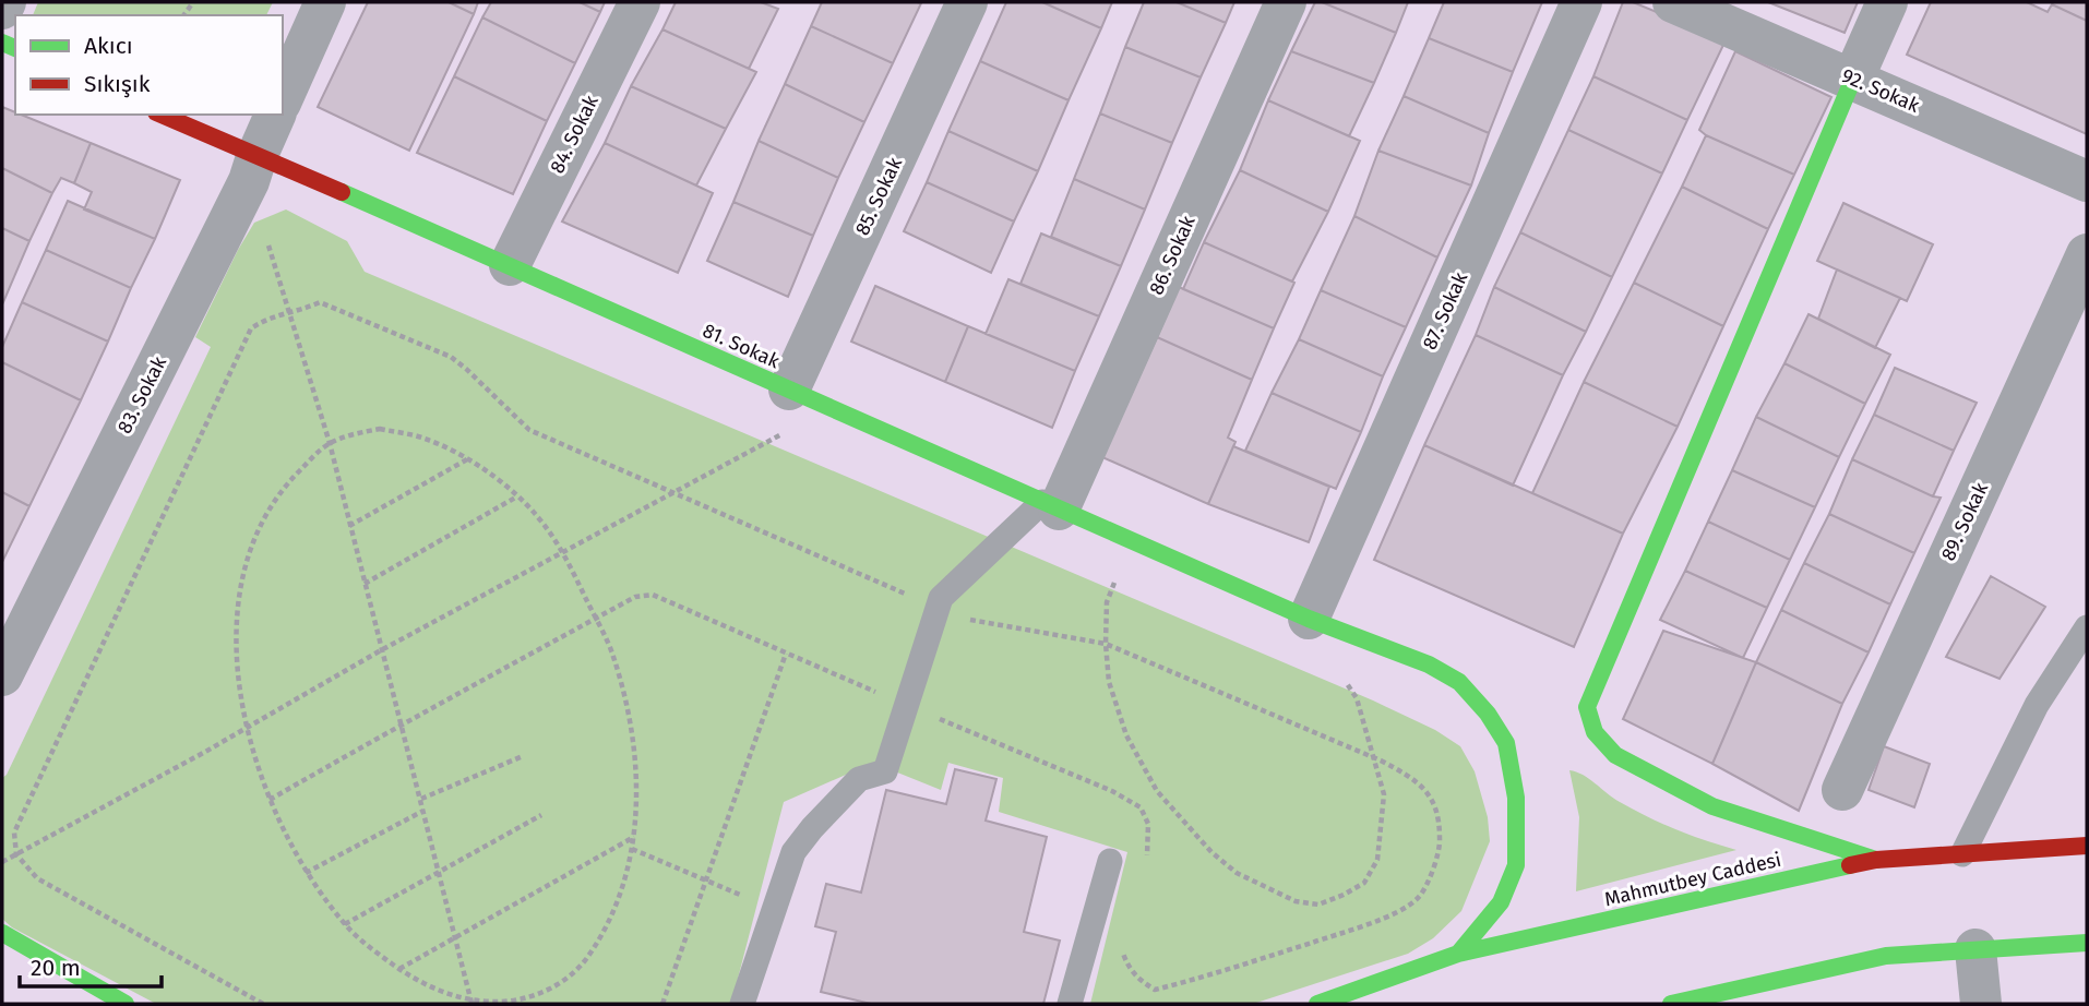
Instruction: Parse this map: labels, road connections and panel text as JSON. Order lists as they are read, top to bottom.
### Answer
{
  "streets": {
    "main road": ["81. Sokak", "Mahmutbey Caddesi"],
    "street": [
      "92. Sokak",
      "84. Sokak",
      "85. Sokak",
      "86. Sokak",
      "87. Sokak",
      "83. Sokak",
      "89. Sokak"
    ]
  },
  "crossings": [
    ["84. Sokak", "81. Sokak"],
    ["85. Sokak", "81. Sokak"],
    ["86. Sokak", "81. Sokak"],
    ["87. Sokak", "81. Sokak"],
    ["81. Sokak", "83. Sokak"],
    ["81. Sokak", "Mahmutbey Caddesi"]
  ],
  "legend": ["Akıcı", "Sıkışık"],
  "scale_bar": "20 m"
}
